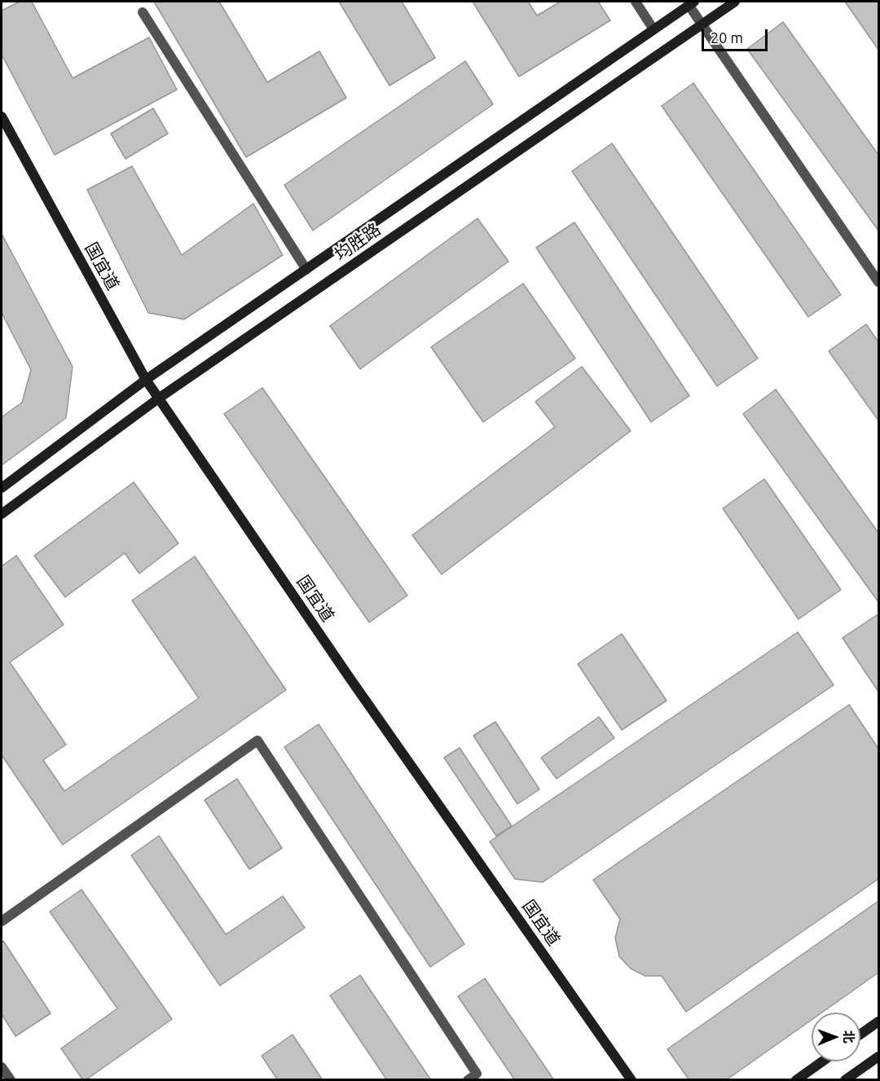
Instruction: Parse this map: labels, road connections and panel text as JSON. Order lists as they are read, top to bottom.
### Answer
{
  "streets": {
    "street": ["均胜路", "国宜道"]
  },
  "crossings": [
    ["均胜路", "国宜道"]
  ],
  "scale_bar": "20 m",
  "north": "right"
}
